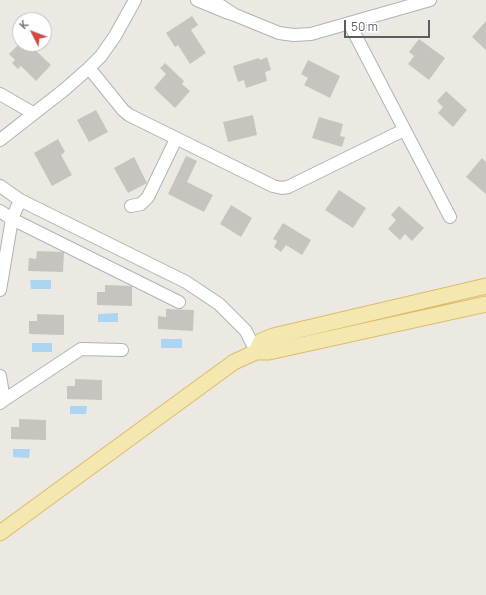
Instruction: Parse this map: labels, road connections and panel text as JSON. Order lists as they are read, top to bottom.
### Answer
{
  "scale_bar": "50 m",
  "north": "top left"
}
